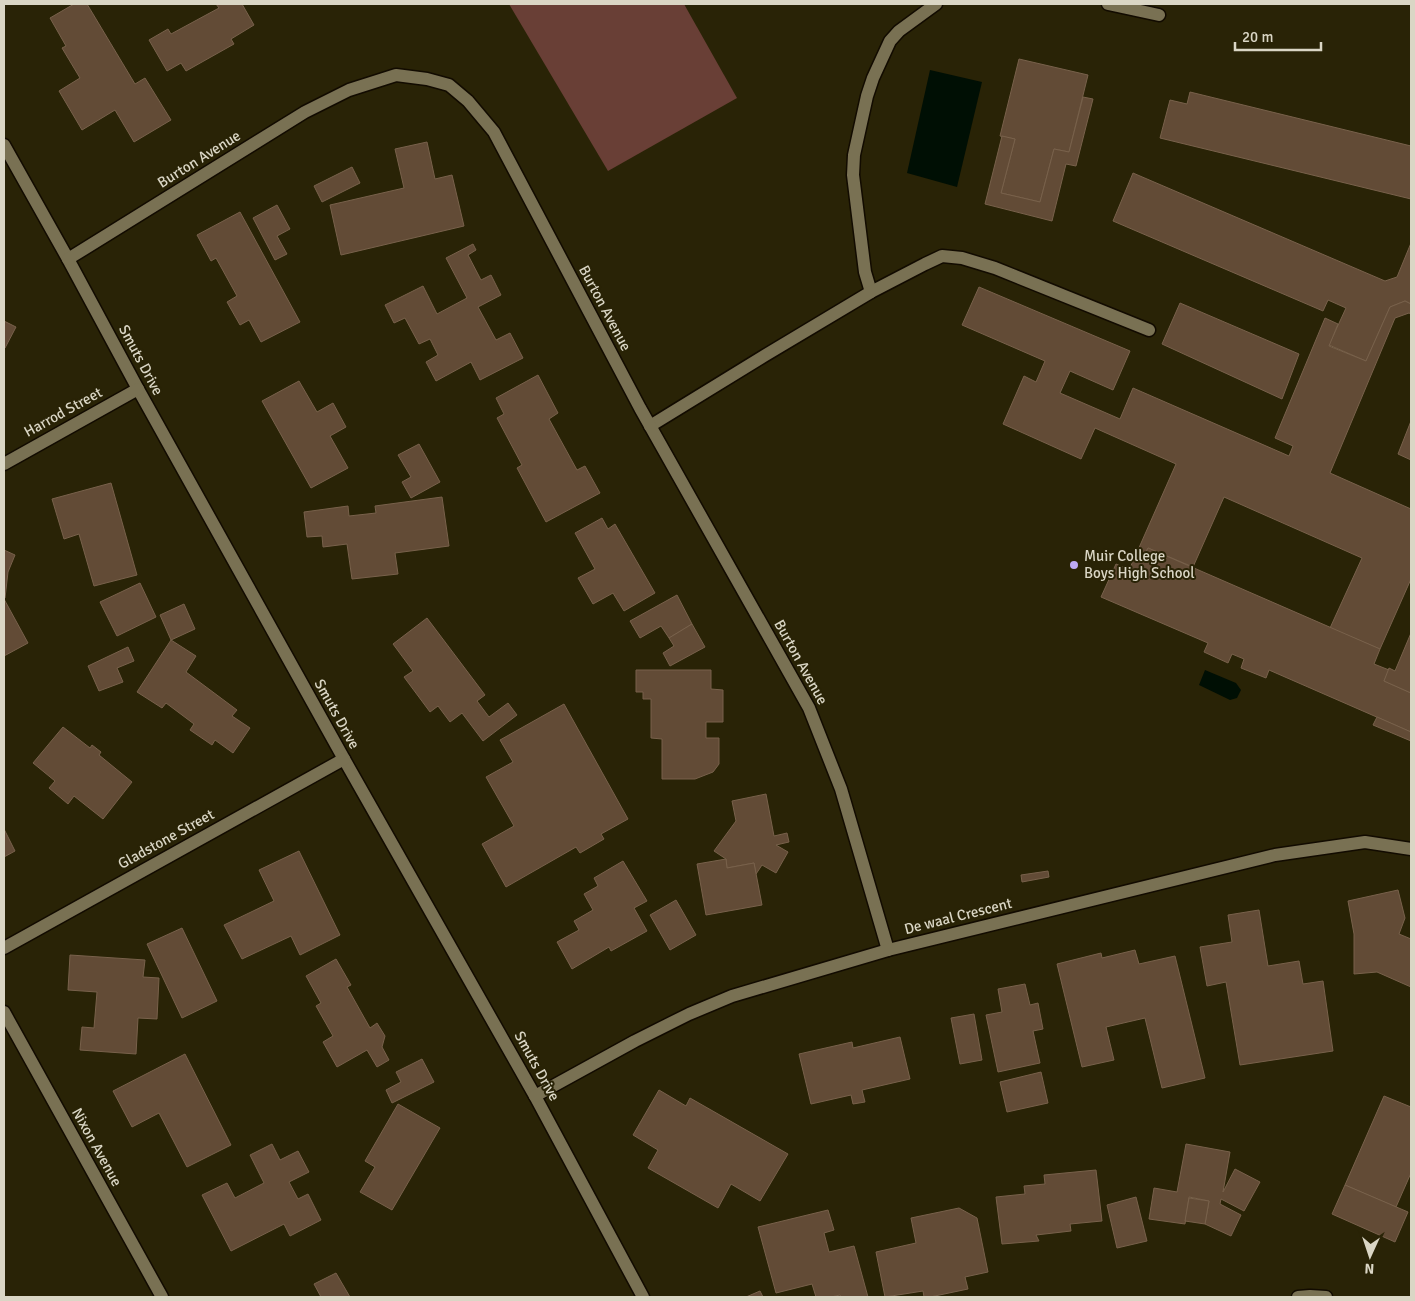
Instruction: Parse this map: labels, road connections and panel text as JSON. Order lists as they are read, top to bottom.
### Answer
{
  "streets": {
    "street": [
      "Burton Avenue",
      "Smuts Drive",
      "Harrod Street",
      "Gladstone Street",
      "De waal Crescent",
      "Nixon Avenue"
    ]
  },
  "crossings": [
    ["Burton Avenue", "Smuts Drive"],
    ["Burton Avenue", "De waal Crescent"],
    ["Smuts Drive", "Harrod Street"],
    ["Smuts Drive", "Gladstone Street"],
    ["Smuts Drive", "De waal Crescent"]
  ],
  "places": ["Muir College Boys High School"],
  "scale_bar": "20 m",
  "north": "bottom"
}
